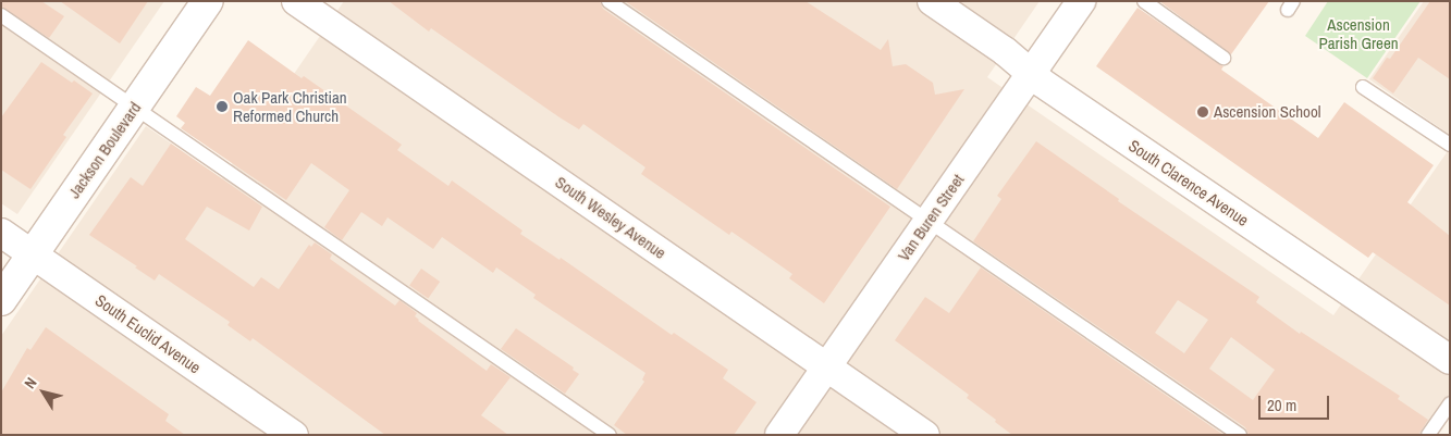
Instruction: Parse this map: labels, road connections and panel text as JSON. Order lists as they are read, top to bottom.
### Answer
{
  "streets": {
    "street": [
      "Jackson Boulevard",
      "South Clarence Avenue",
      "South Wesley Avenue",
      "Van Buren Street",
      "South Euclid Avenue"
    ]
  },
  "crossings": [
    ["Jackson Boulevard", "South Euclid Avenue"],
    ["South Clarence Avenue", "Van Buren Street"],
    ["South Wesley Avenue", "Van Buren Street"]
  ],
  "parks": ["Ascension Parish Green"],
  "places": ["Oak Park Christian Reformed Church", "Ascension School"],
  "scale_bar": "20 m",
  "north": "top left"
}
